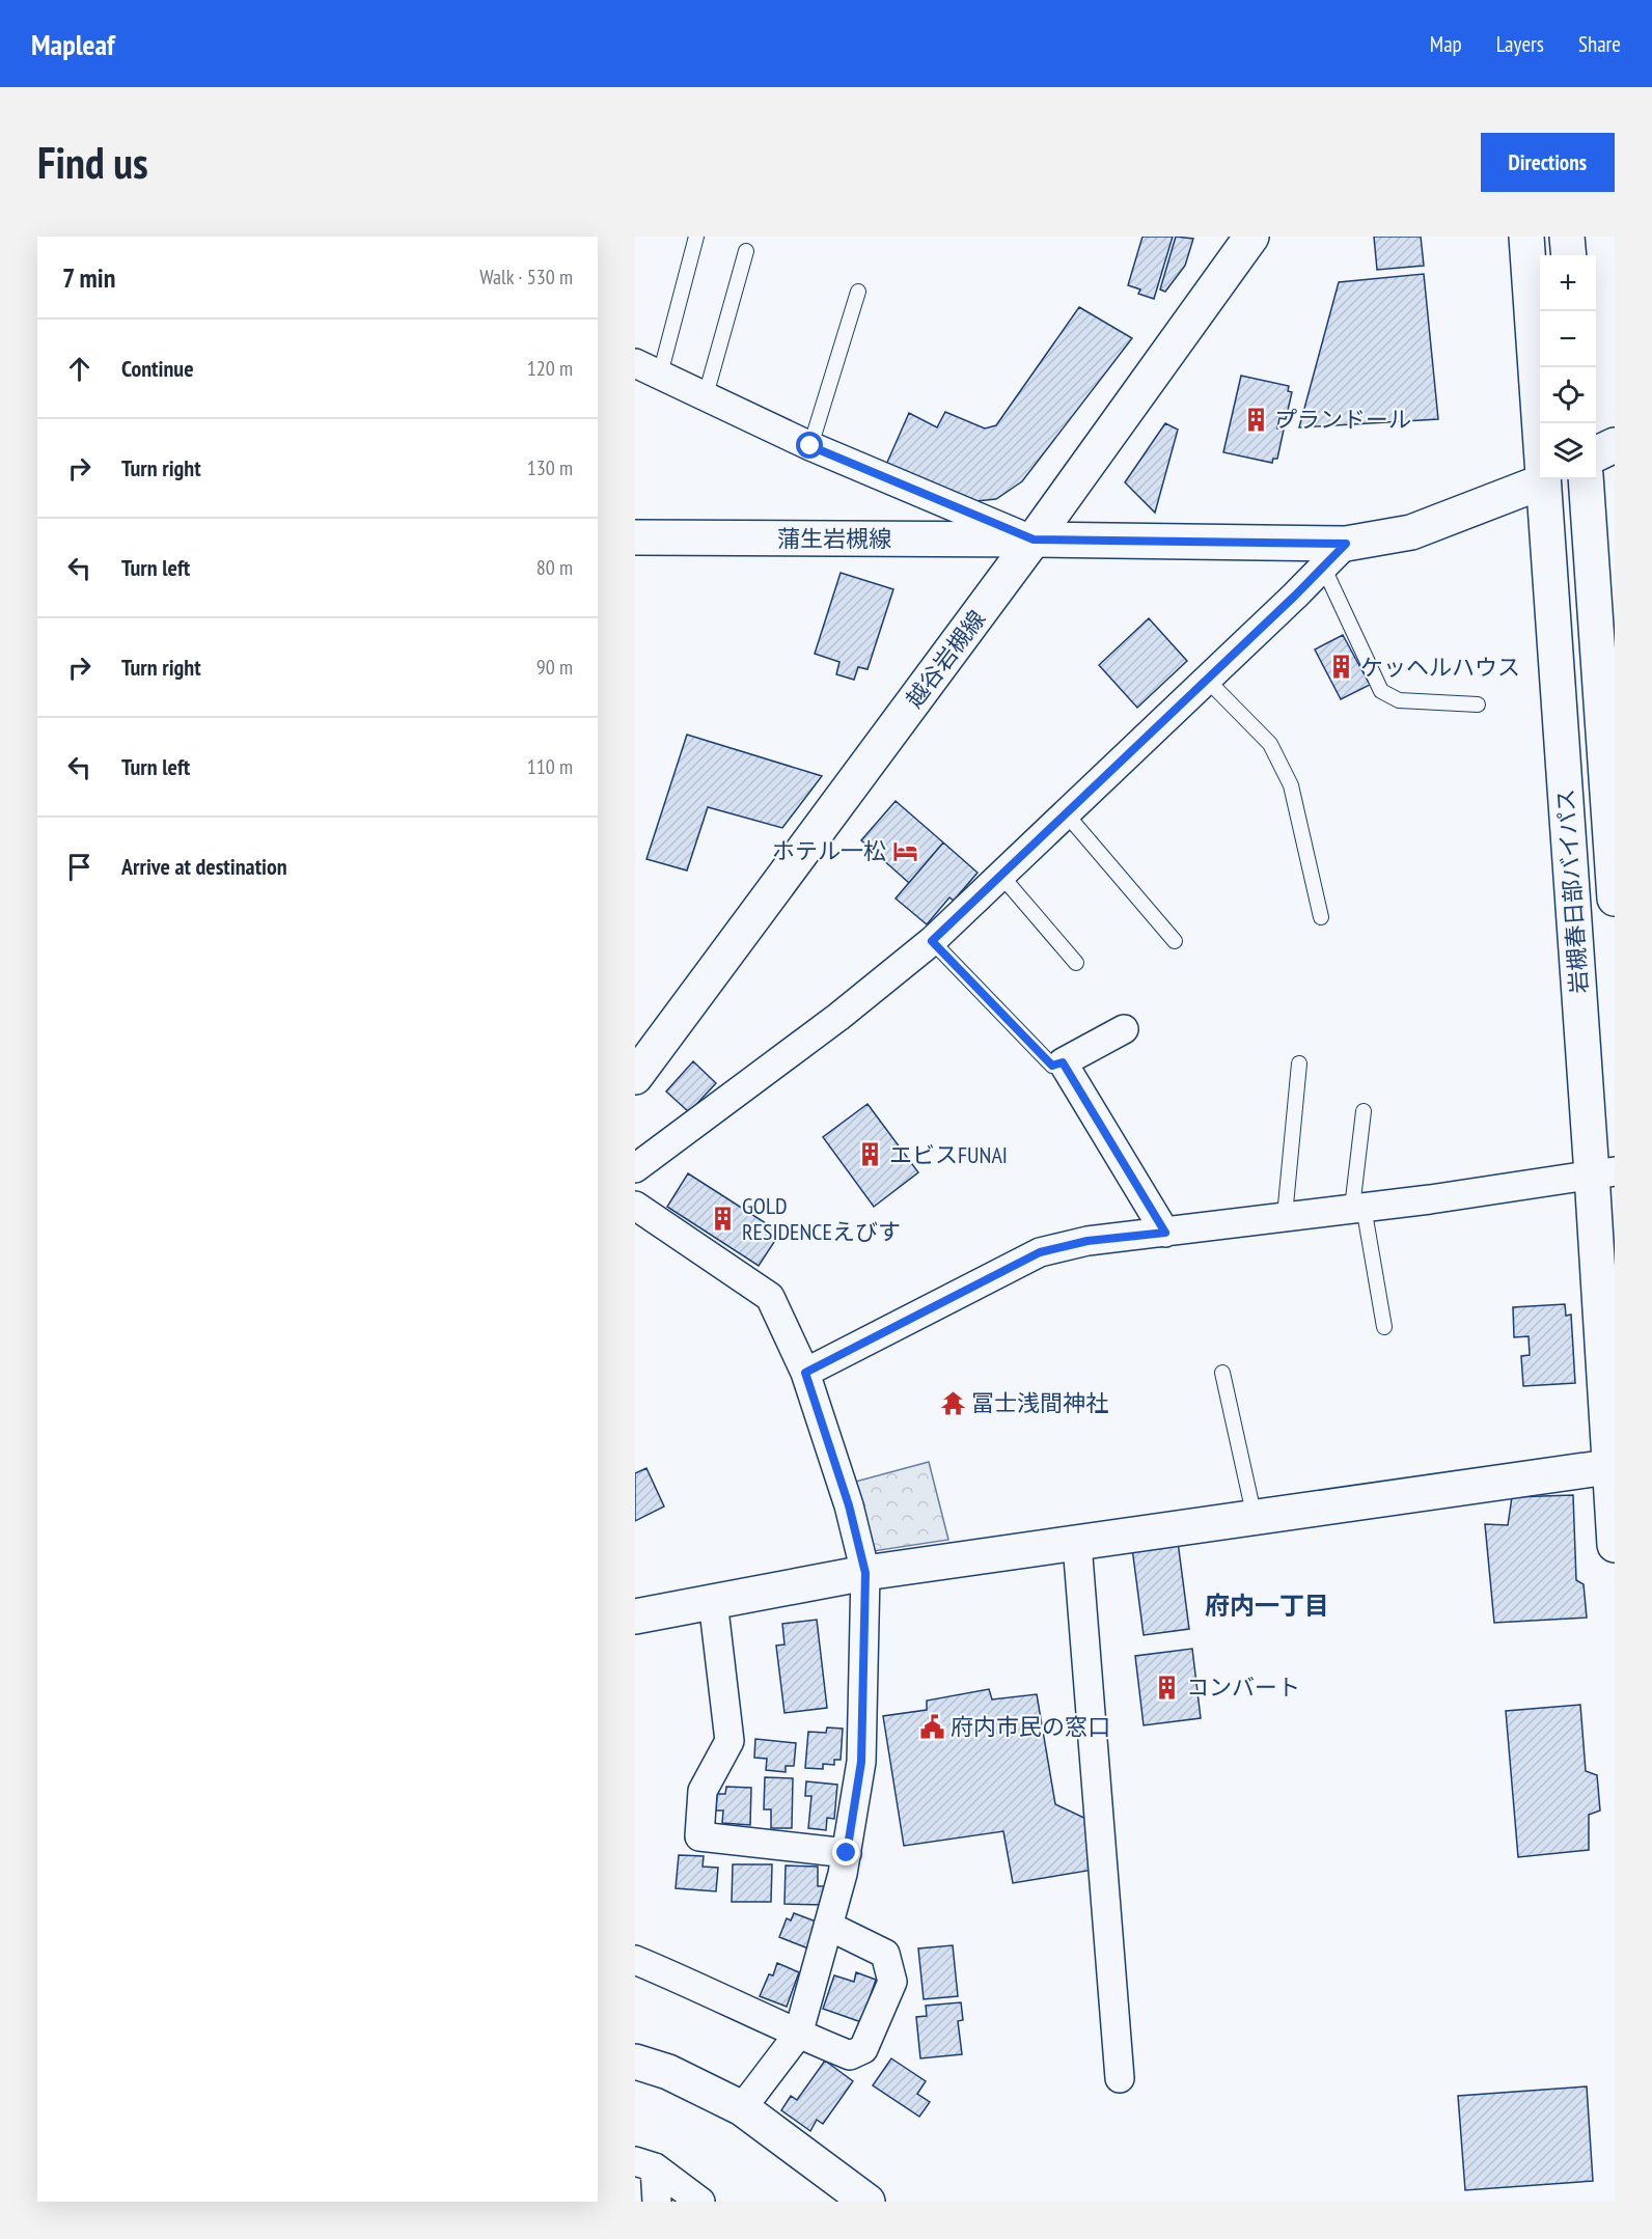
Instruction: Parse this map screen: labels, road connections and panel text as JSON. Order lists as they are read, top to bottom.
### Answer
{
  "streets": {
    "main road": ["蒲生岩槻線", "越谷岩槻線", "岩槻春日部バイパス"]
  },
  "crossings": [
    ["蒲生岩槻線", "越谷岩槻線"]
  ],
  "districts": ["府内一丁目"],
  "places": {
    "building": [
      "プランドール",
      "ケッヘルハウス",
      "エビスFUNAI",
      "GOLD RESIDENCEえびす",
      "コンバート"
    ],
    "hotel": ["ホテル一松"],
    "temple": ["冨士浅間神社"],
    "public building": ["府内市民の窓口"]
  },
  "page": {
    "header": "Mapleaf",
    "nav": ["Map", "Layers", "Share"],
    "buttons": "Directions",
    "title": "Find us",
    "heading": ["7 min", "Walk · 530 m"],
    "map_buttons": ["+", "−"],
    "list": [
      ["Continue", "120 m"],
      ["Turn right", "130 m"],
      ["Turn left", "80 m"],
      ["Turn right", "90 m"],
      ["Turn left", "110 m"],
      "Arrive at destination"
    ]
  }
}
